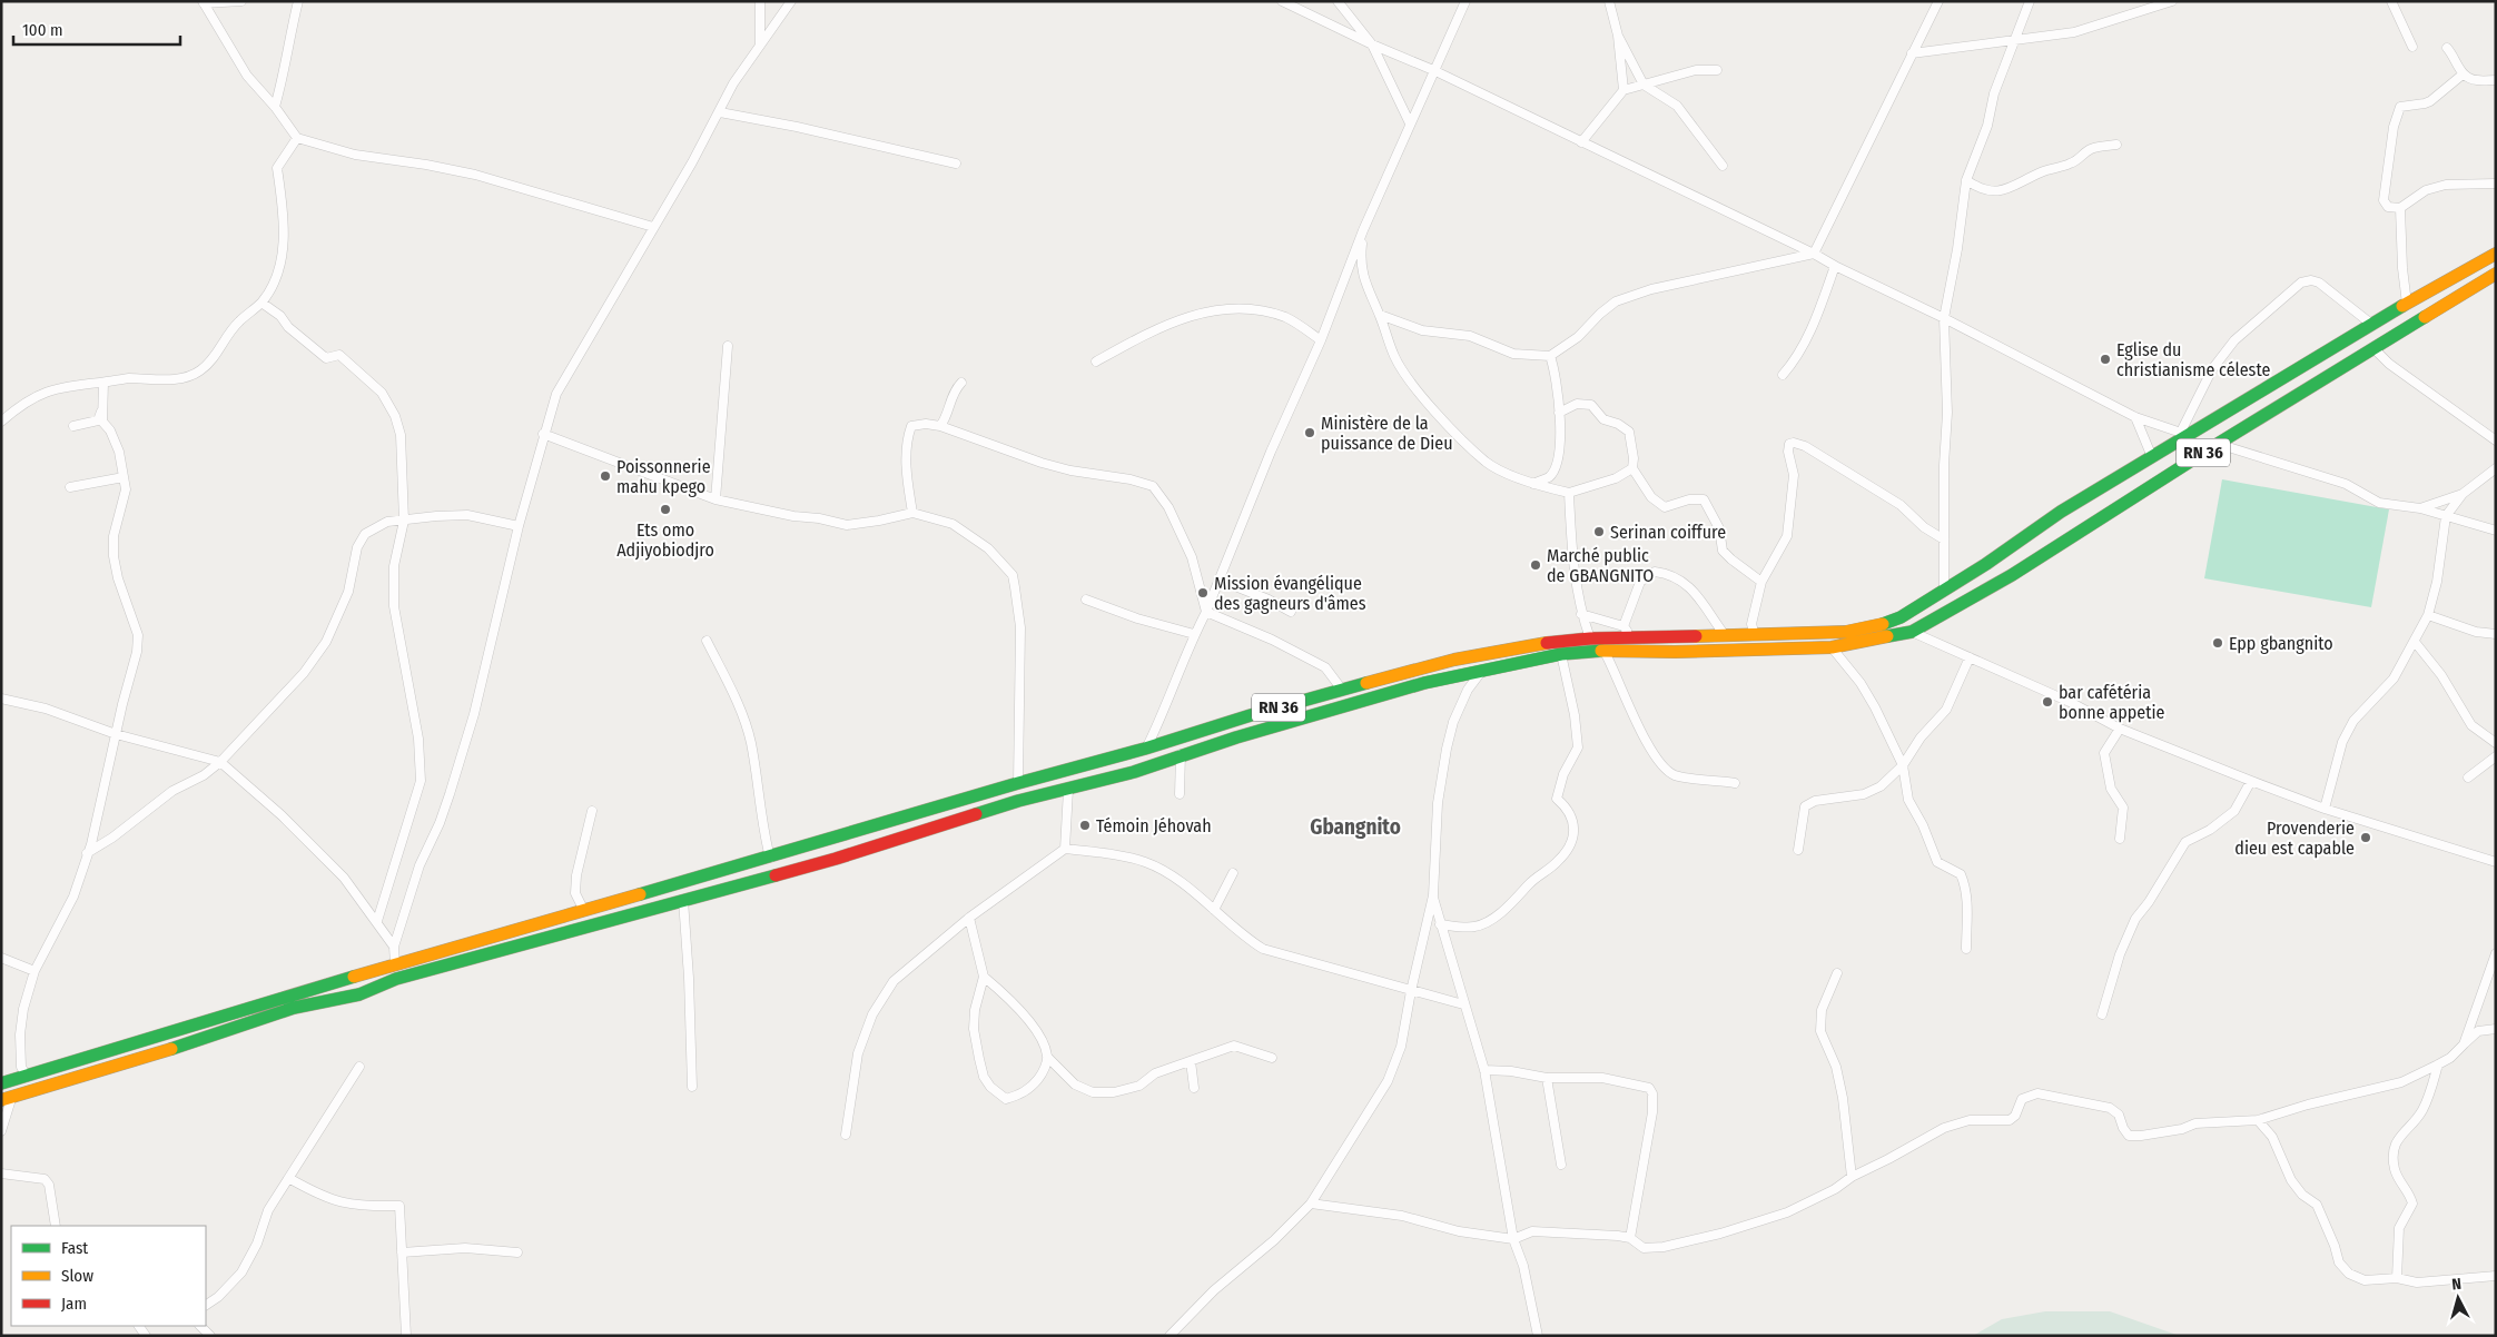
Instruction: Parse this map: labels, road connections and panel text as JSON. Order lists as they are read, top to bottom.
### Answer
{
  "streets": {
    "main road": ["RN 36"]
  },
  "districts": ["Gbangnito"],
  "places": [
    "Eglise du christianisme céleste",
    "Ministère de la puissance de Dieu",
    "Poissonnerie mahu kpego",
    "Ets omo Adjiyobiodjro",
    "Serinan coiffure",
    "Marché public de GBANGNITO",
    "Mission évangélique des gagneurs d'âmes",
    "Epp gbangnito",
    "bar cafétéria bonne appetie",
    "Témoin Jéhovah",
    "Provenderie dieu est capable"
  ],
  "legend": ["Fast", "Slow", "Jam"],
  "scale_bar": "100 m",
  "north": "top"
}
